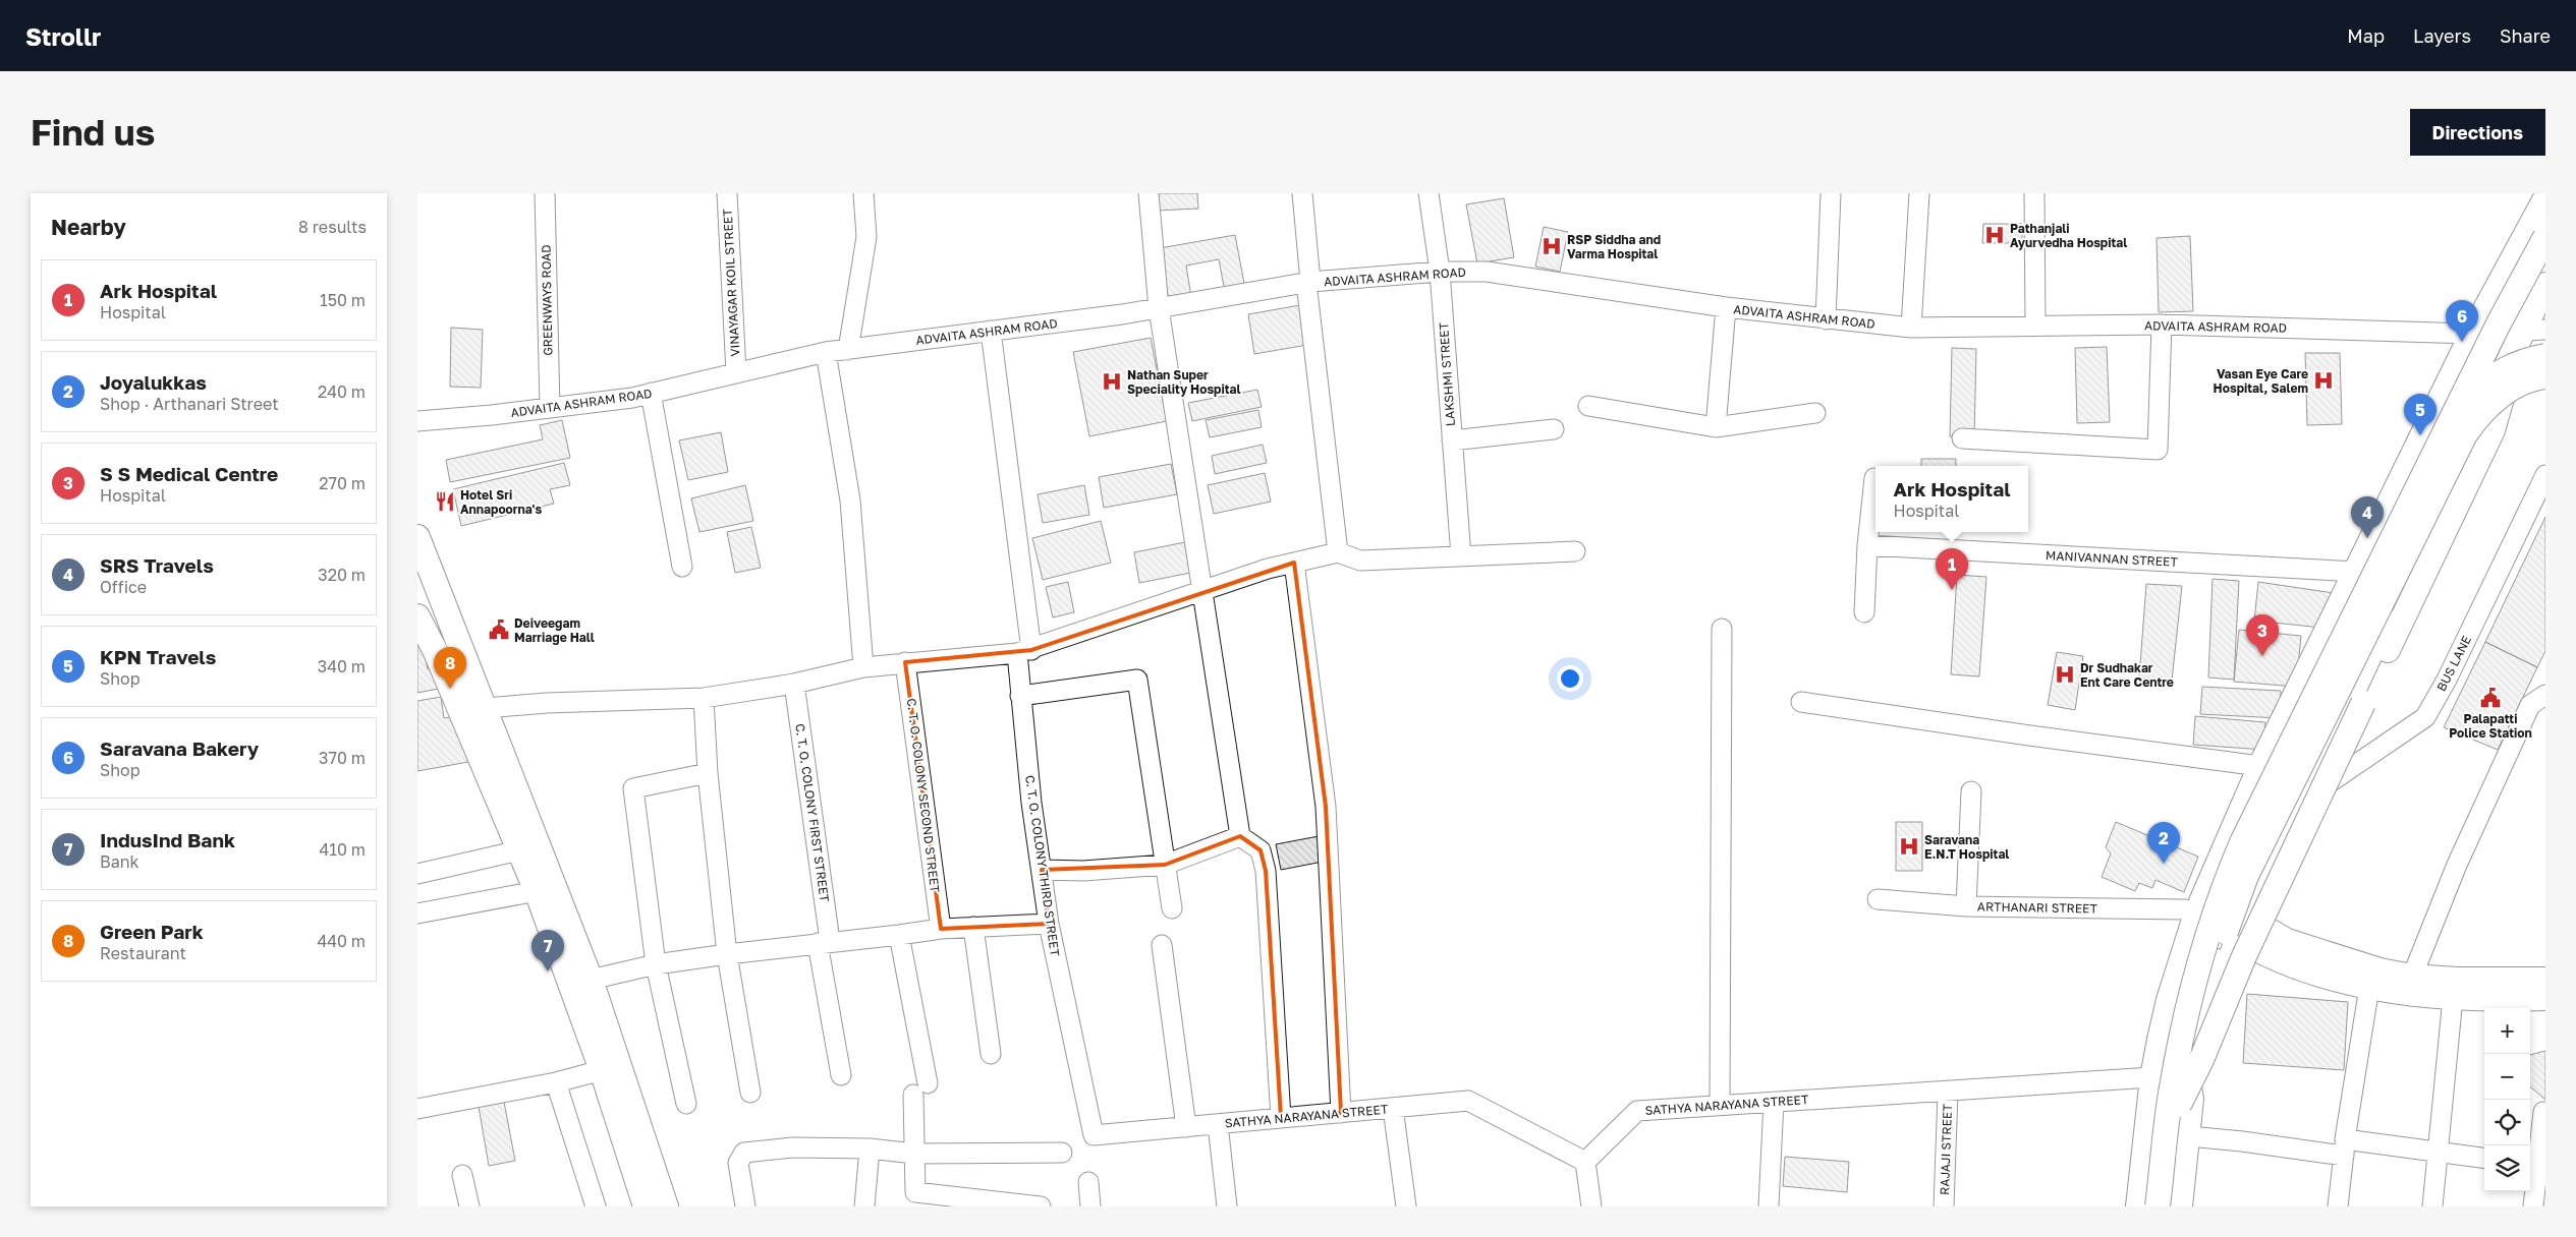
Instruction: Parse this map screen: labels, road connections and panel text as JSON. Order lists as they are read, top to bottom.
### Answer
{
  "streets": {
    "street": [
      "ADVAITA ASHRAM ROAD",
      "VINAYAGAR KOIL STREET",
      "GREENWAYS ROAD",
      "LAKSHMI STREET",
      "MANIVANNAN STREET",
      "BUS LANE",
      "C. T. O. COLONY SECOND STREET",
      "C. T. O. COLONY FIRST STREET",
      "C. T. O. COLONY THIRD STREET",
      "ARTHANARI STREET",
      "SATHYA NARAYANA STREET",
      "RAJAJI STREET"
    ]
  },
  "crossings": [
    ["ADVAITA ASHRAM ROAD", "VINAYAGAR KOIL STREET"],
    ["ADVAITA ASHRAM ROAD", "GREENWAYS ROAD"],
    ["ADVAITA ASHRAM ROAD", "LAKSHMI STREET"],
    ["ADVAITA ASHRAM ROAD", "C. T. O. COLONY THIRD STREET"],
    ["C. T. O. COLONY THIRD STREET", "SATHYA NARAYANA STREET"],
    ["SATHYA NARAYANA STREET", "RAJAJI STREET"]
  ],
  "places": {
    "hospital": [
      "Pathanjali Ayurvedha Hospital",
      "RSP Siddha and Varma Hospital",
      "Vasan Eye Care Hospital, Salem",
      "Nathan Super Speciality Hospital",
      "Dr Sudhakar Ent Care Centre",
      "Saravana E.N.T Hospital"
    ],
    "restaurant": ["Hotel Sri Annapoorna's"],
    "public building": ["Deiveegam Marriage Hall", "Palapatti Police Station"]
  },
  "page": {
    "header": "Strollr",
    "nav": ["Map", "Layers", "Share"],
    "buttons": "Directions",
    "title": "Find us",
    "heading": ["Nearby", "8 results"],
    "list": [
      {
        "mark": "1",
        "name": "Ark Hospital",
        "note": "Hospital",
        "value": "150 m"
      },
      {
        "mark": "2",
        "name": "Joyalukkas",
        "note": "Shop · Arthanari Street",
        "value": "240 m"
      },
      {
        "mark": "3",
        "name": "S S Medical Centre",
        "note": "Hospital",
        "value": "270 m"
      },
      {
        "mark": "4",
        "name": "SRS Travels",
        "note": "Office",
        "value": "320 m"
      },
      {
        "mark": "5",
        "name": "KPN Travels",
        "note": "Shop",
        "value": "340 m"
      },
      {
        "mark": "6",
        "name": "Saravana Bakery",
        "note": "Shop",
        "value": "370 m"
      },
      {
        "mark": "7",
        "name": "IndusInd Bank",
        "note": "Bank",
        "value": "410 m"
      },
      {
        "mark": "8",
        "name": "Green Park",
        "note": "Restaurant",
        "value": "440 m"
      }
    ],
    "pins": [
      "6",
      "5",
      "4",
      "1",
      "3",
      "8",
      "2",
      "7"
    ],
    "popup": ["Ark Hospital", "Hospital"],
    "map_buttons": ["+", "−"]
  }
}
